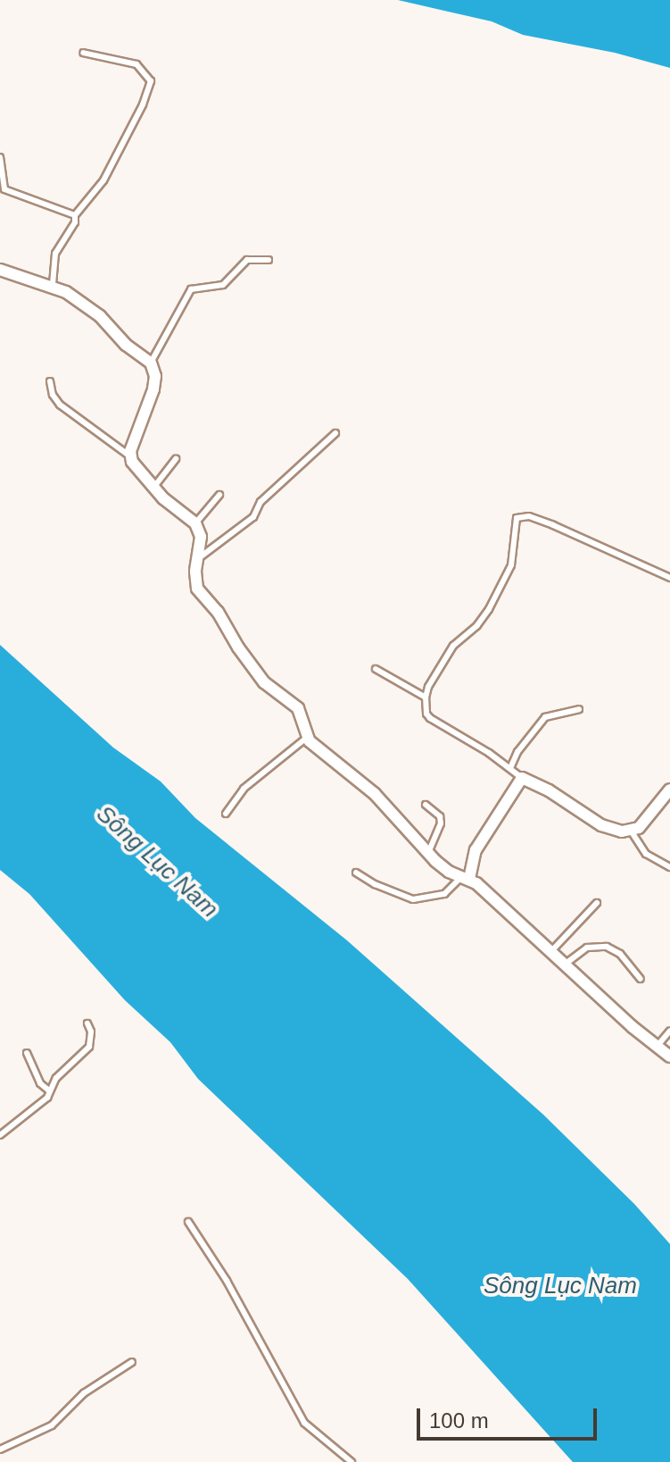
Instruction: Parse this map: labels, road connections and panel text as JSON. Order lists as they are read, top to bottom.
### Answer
{
  "water": ["Sông Lục Nam"],
  "scale_bar": "100 m"
}
